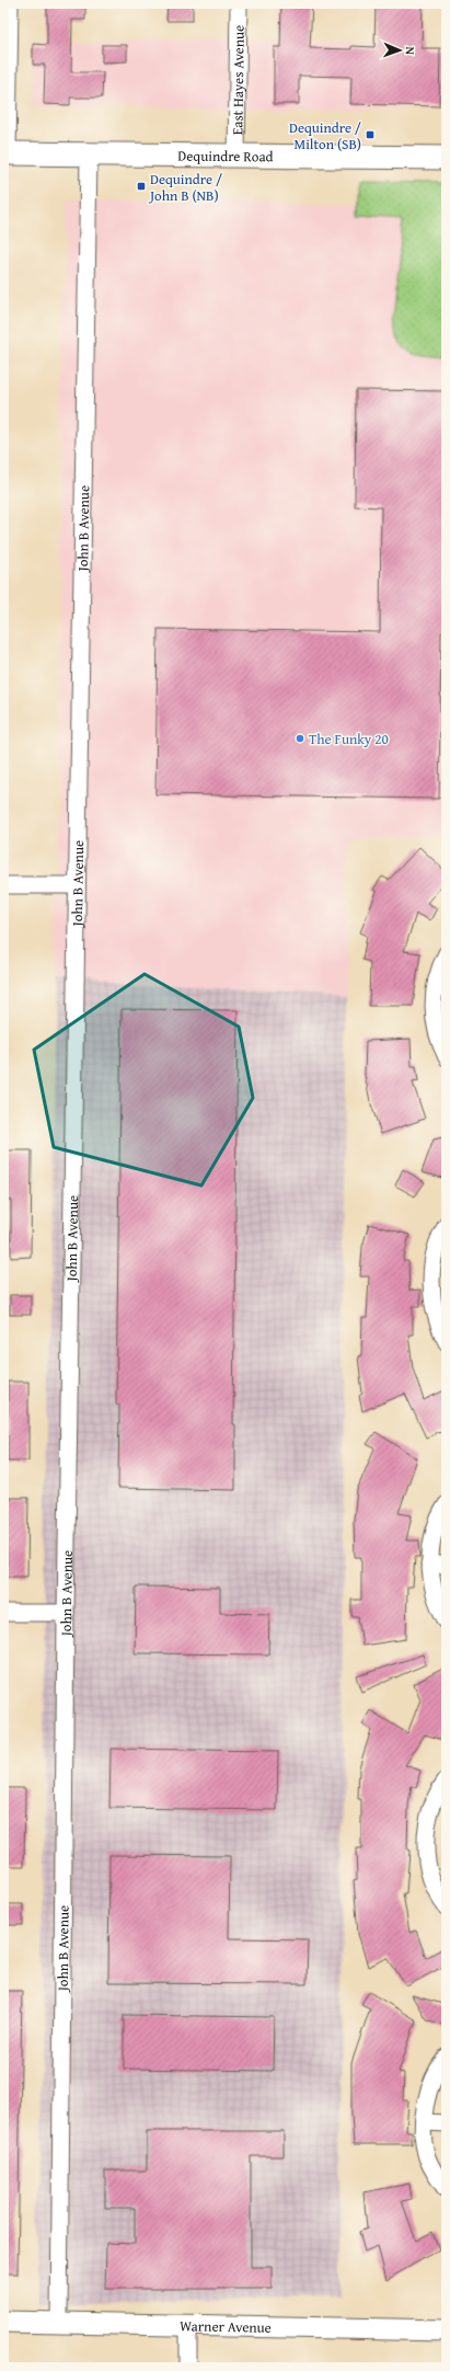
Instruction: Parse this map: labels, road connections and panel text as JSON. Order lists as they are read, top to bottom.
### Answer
{
  "streets": {
    "main road": ["Dequindre Road"],
    "street": ["East Hayes Avenue", "John B Avenue", "Warner Avenue"]
  },
  "crossings": [
    ["East Hayes Avenue", "Dequindre Road"],
    ["Dequindre Road", "John B Avenue"],
    ["John B Avenue", "Warner Avenue"]
  ],
  "places": {
    "transit": ["Dequindre / Milton (SB)", "Dequindre / John B (NB)"],
    "other": ["The Funky 20"]
  },
  "north": "right"
}
